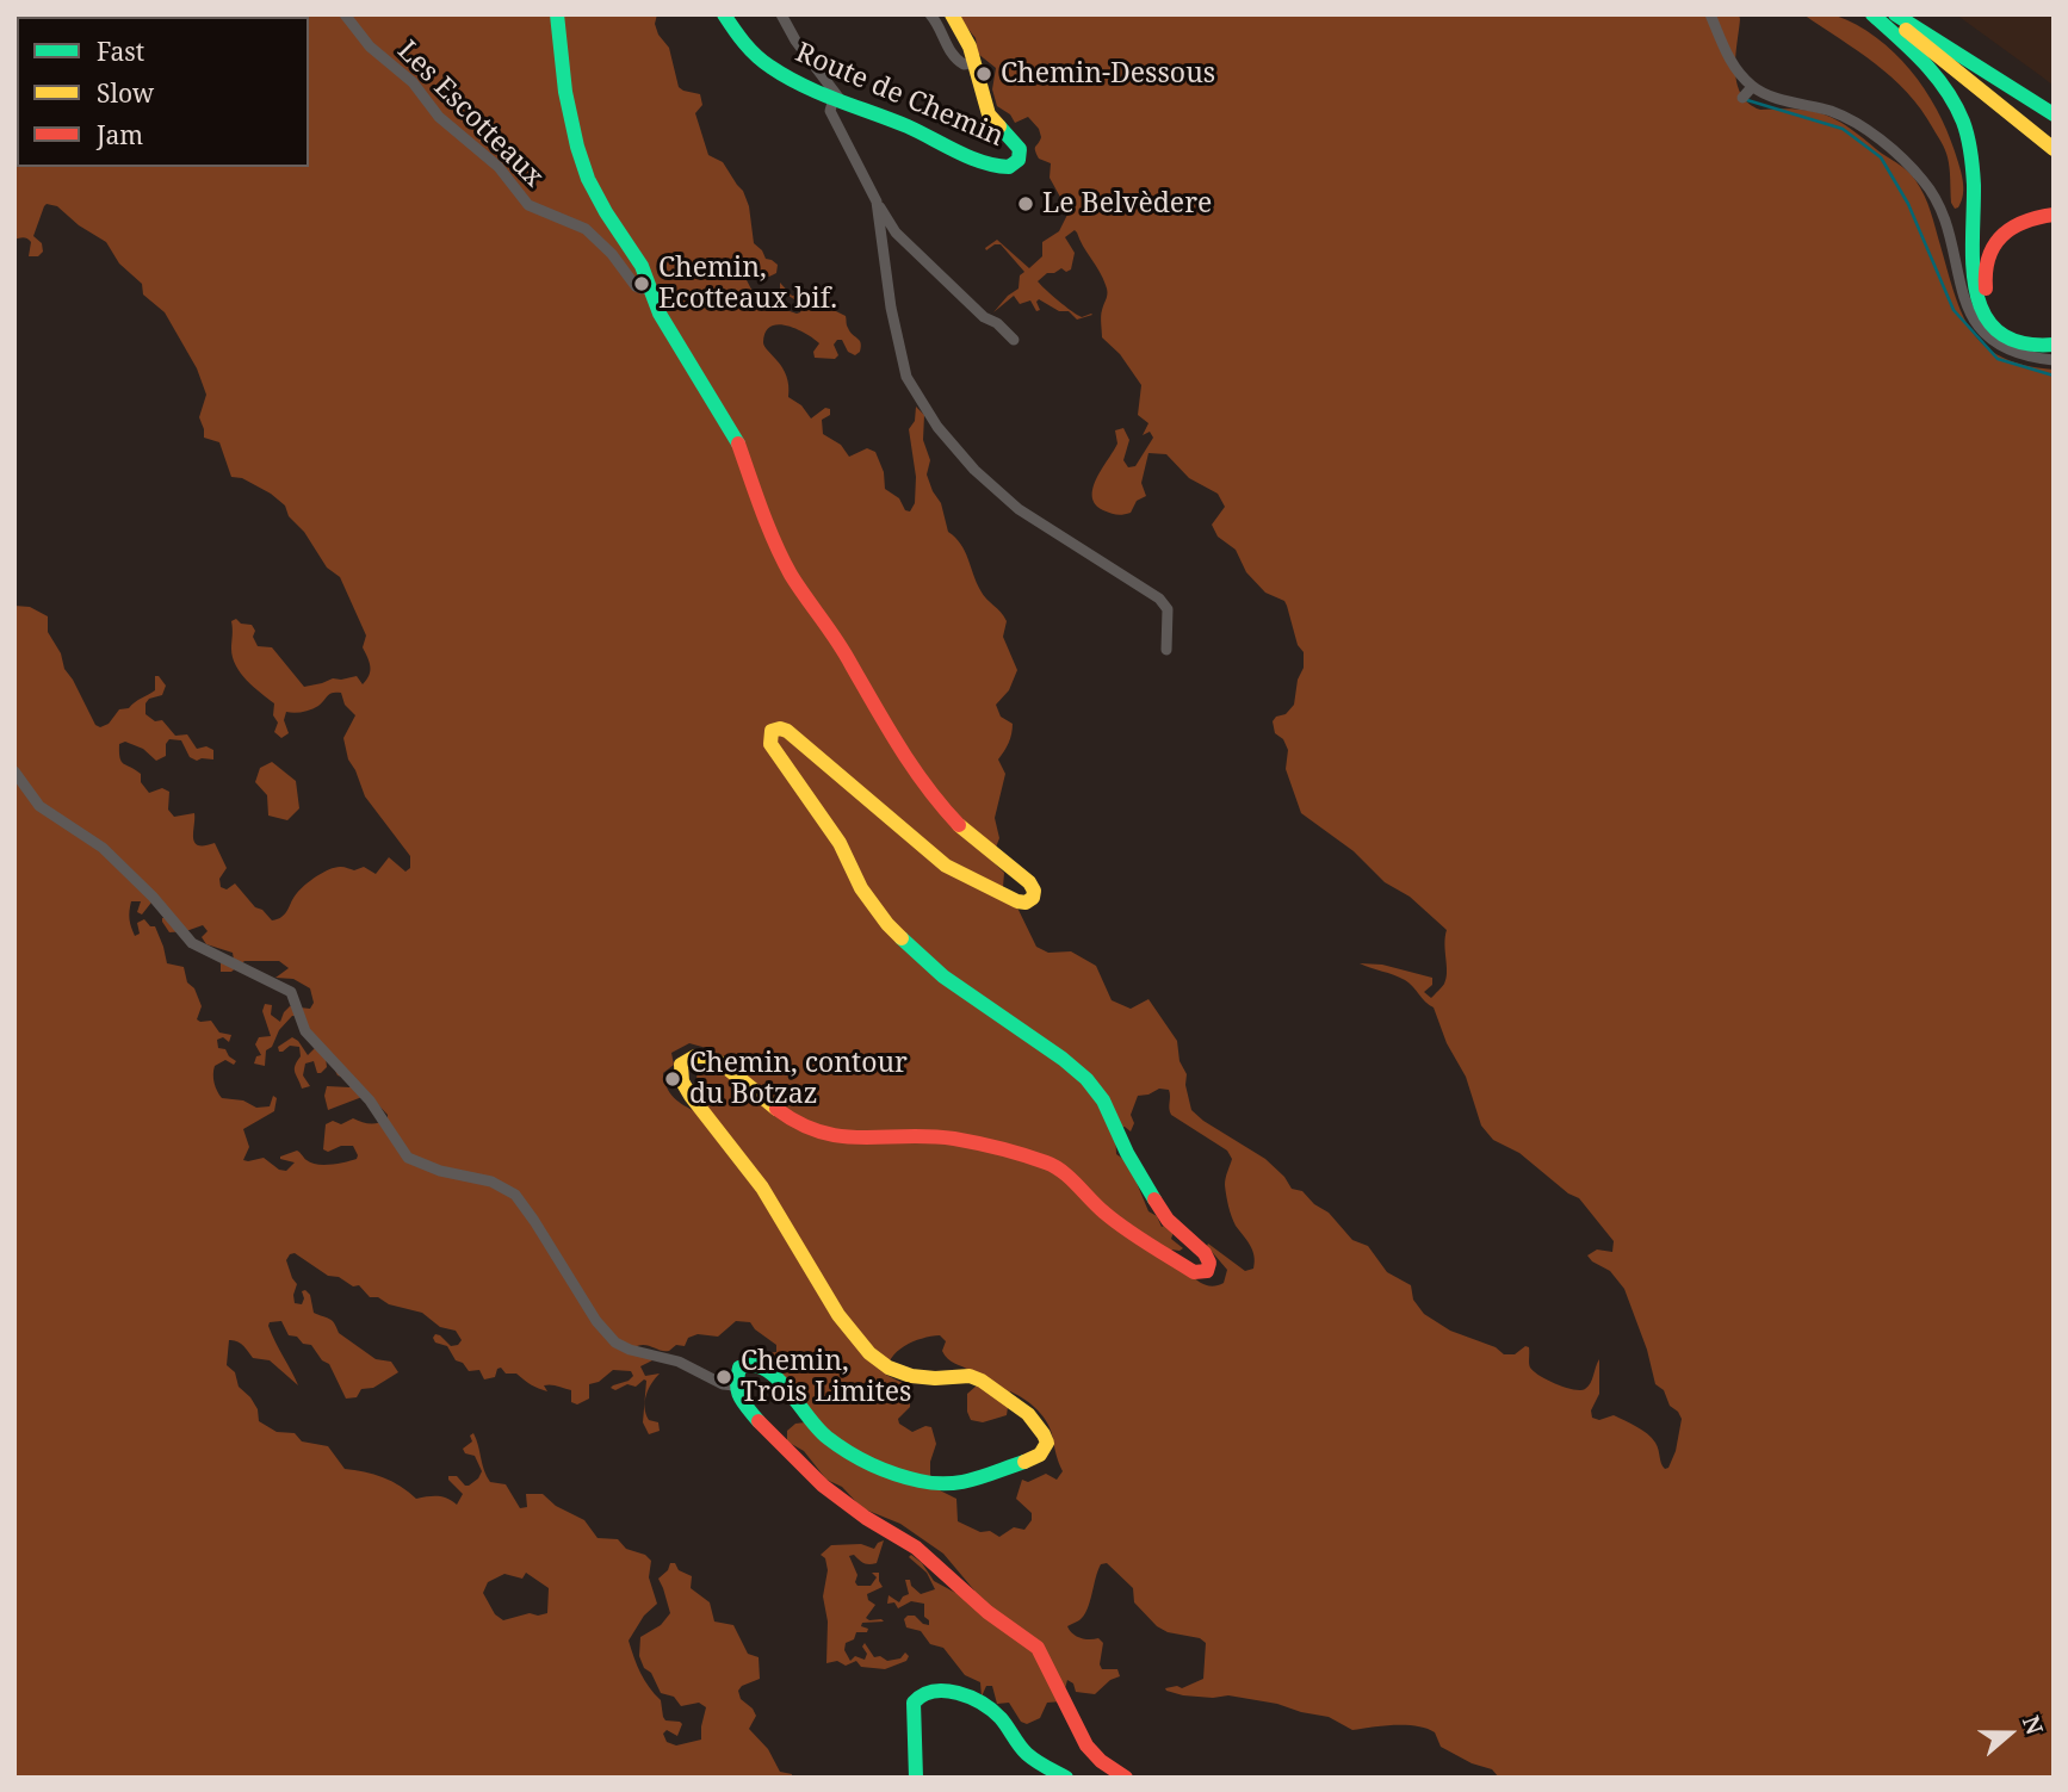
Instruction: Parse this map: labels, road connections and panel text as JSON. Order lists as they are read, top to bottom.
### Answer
{
  "streets": {
    "main road": ["Route de Chemin"],
    "street": ["Les Escotteaux"]
  },
  "places": [
    "Chemin-Dessous",
    "Le Belvèdere",
    "Chemin, Ecotteaux bif.",
    "Chemin, contour du Botzaz",
    "Chemin, Trois Limites"
  ],
  "legend": ["Fast", "Slow", "Jam"],
  "north": "right"
}
